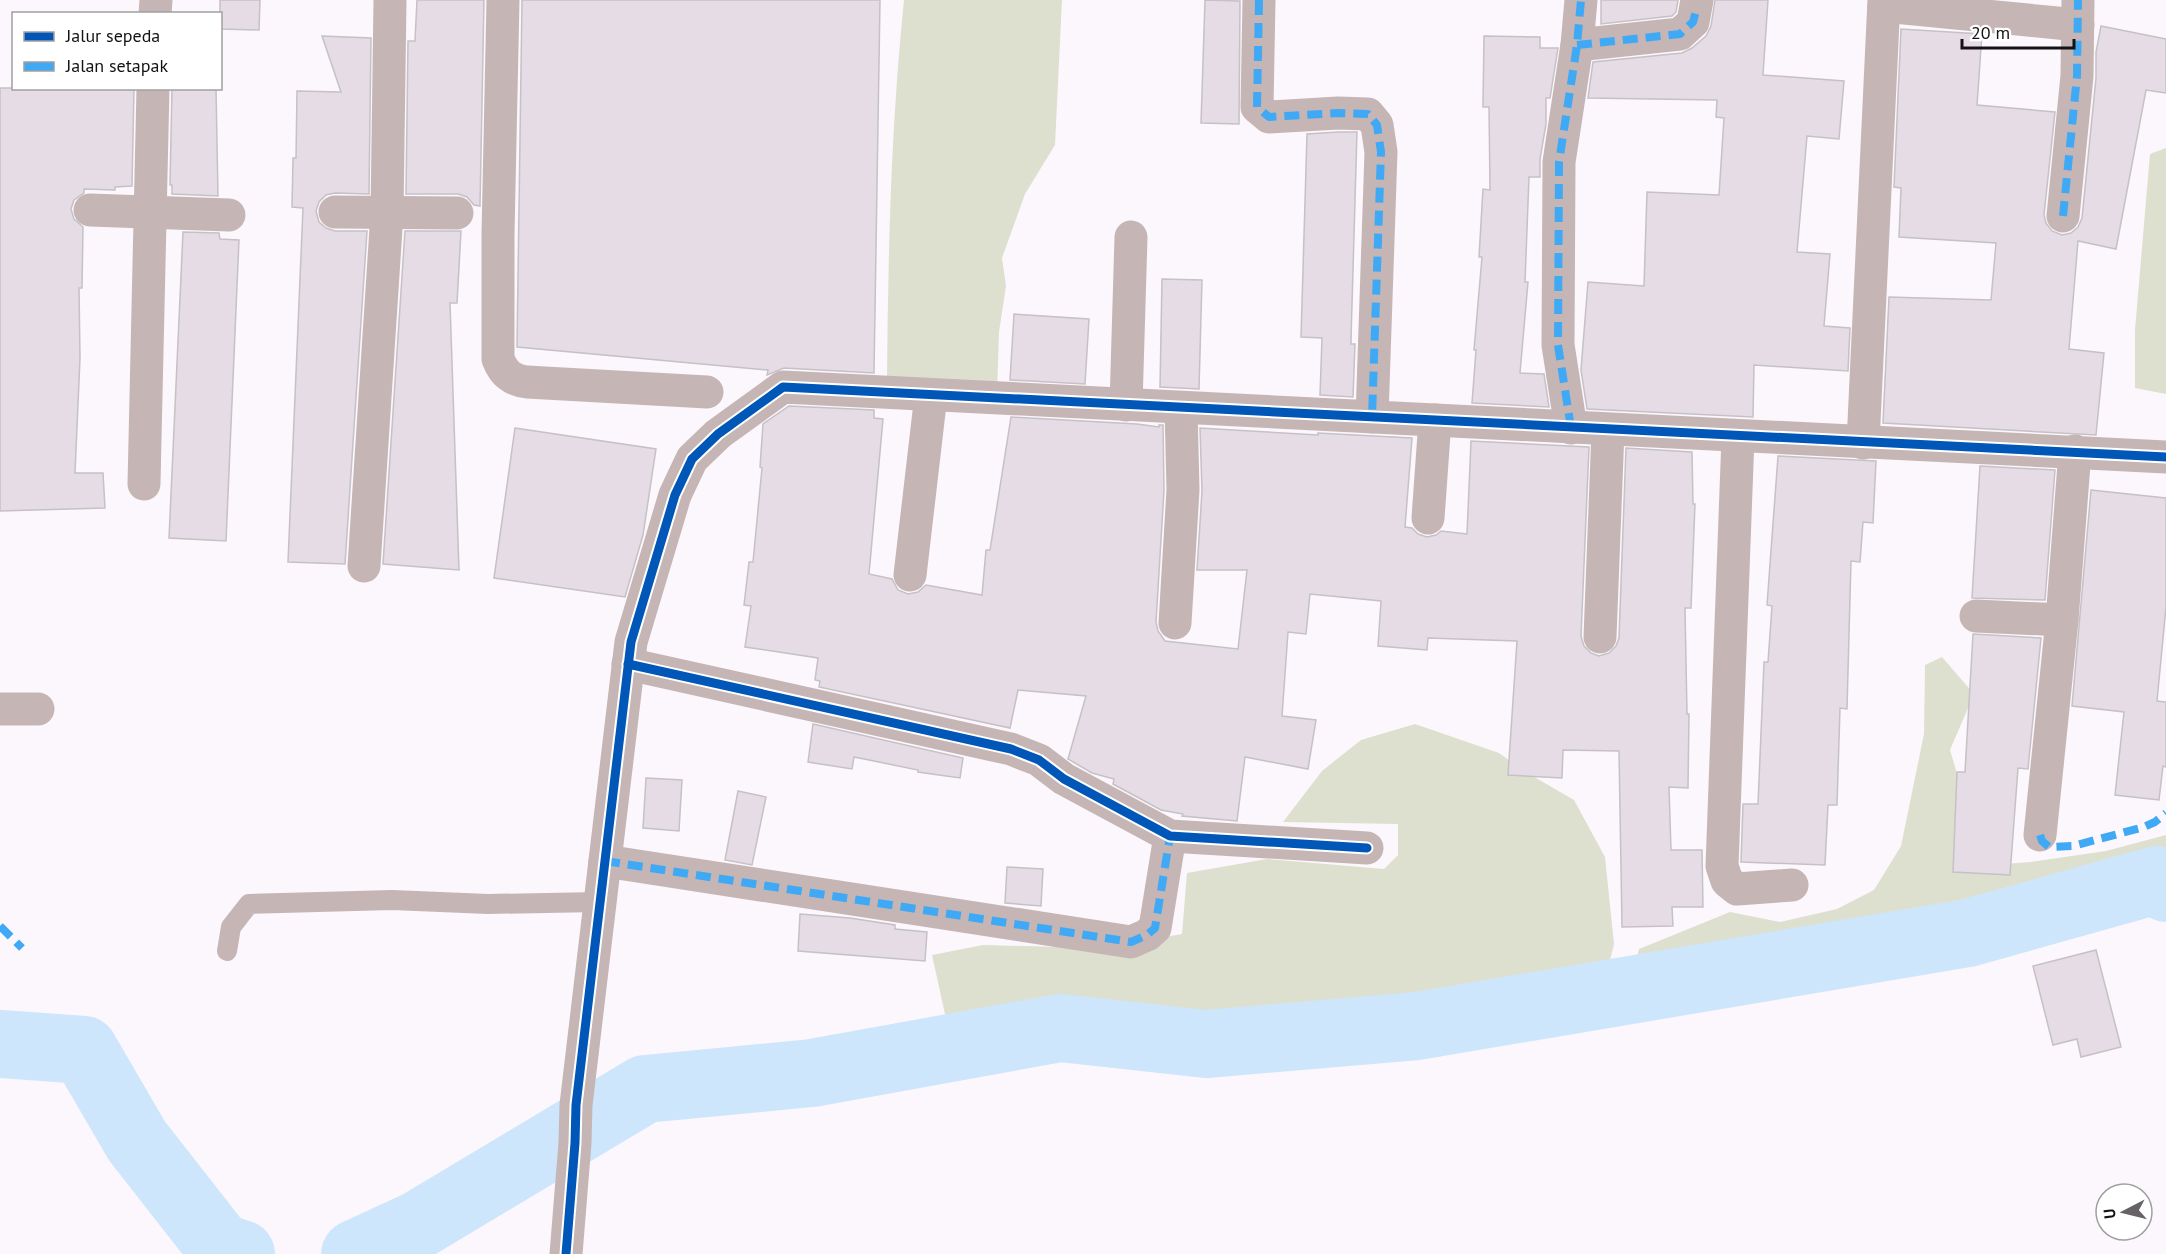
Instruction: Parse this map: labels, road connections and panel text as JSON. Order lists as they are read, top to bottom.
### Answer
{
  "legend": ["Jalur sepeda", "Jalan setapak"],
  "scale_bar": "20 m",
  "north": "left"
}
